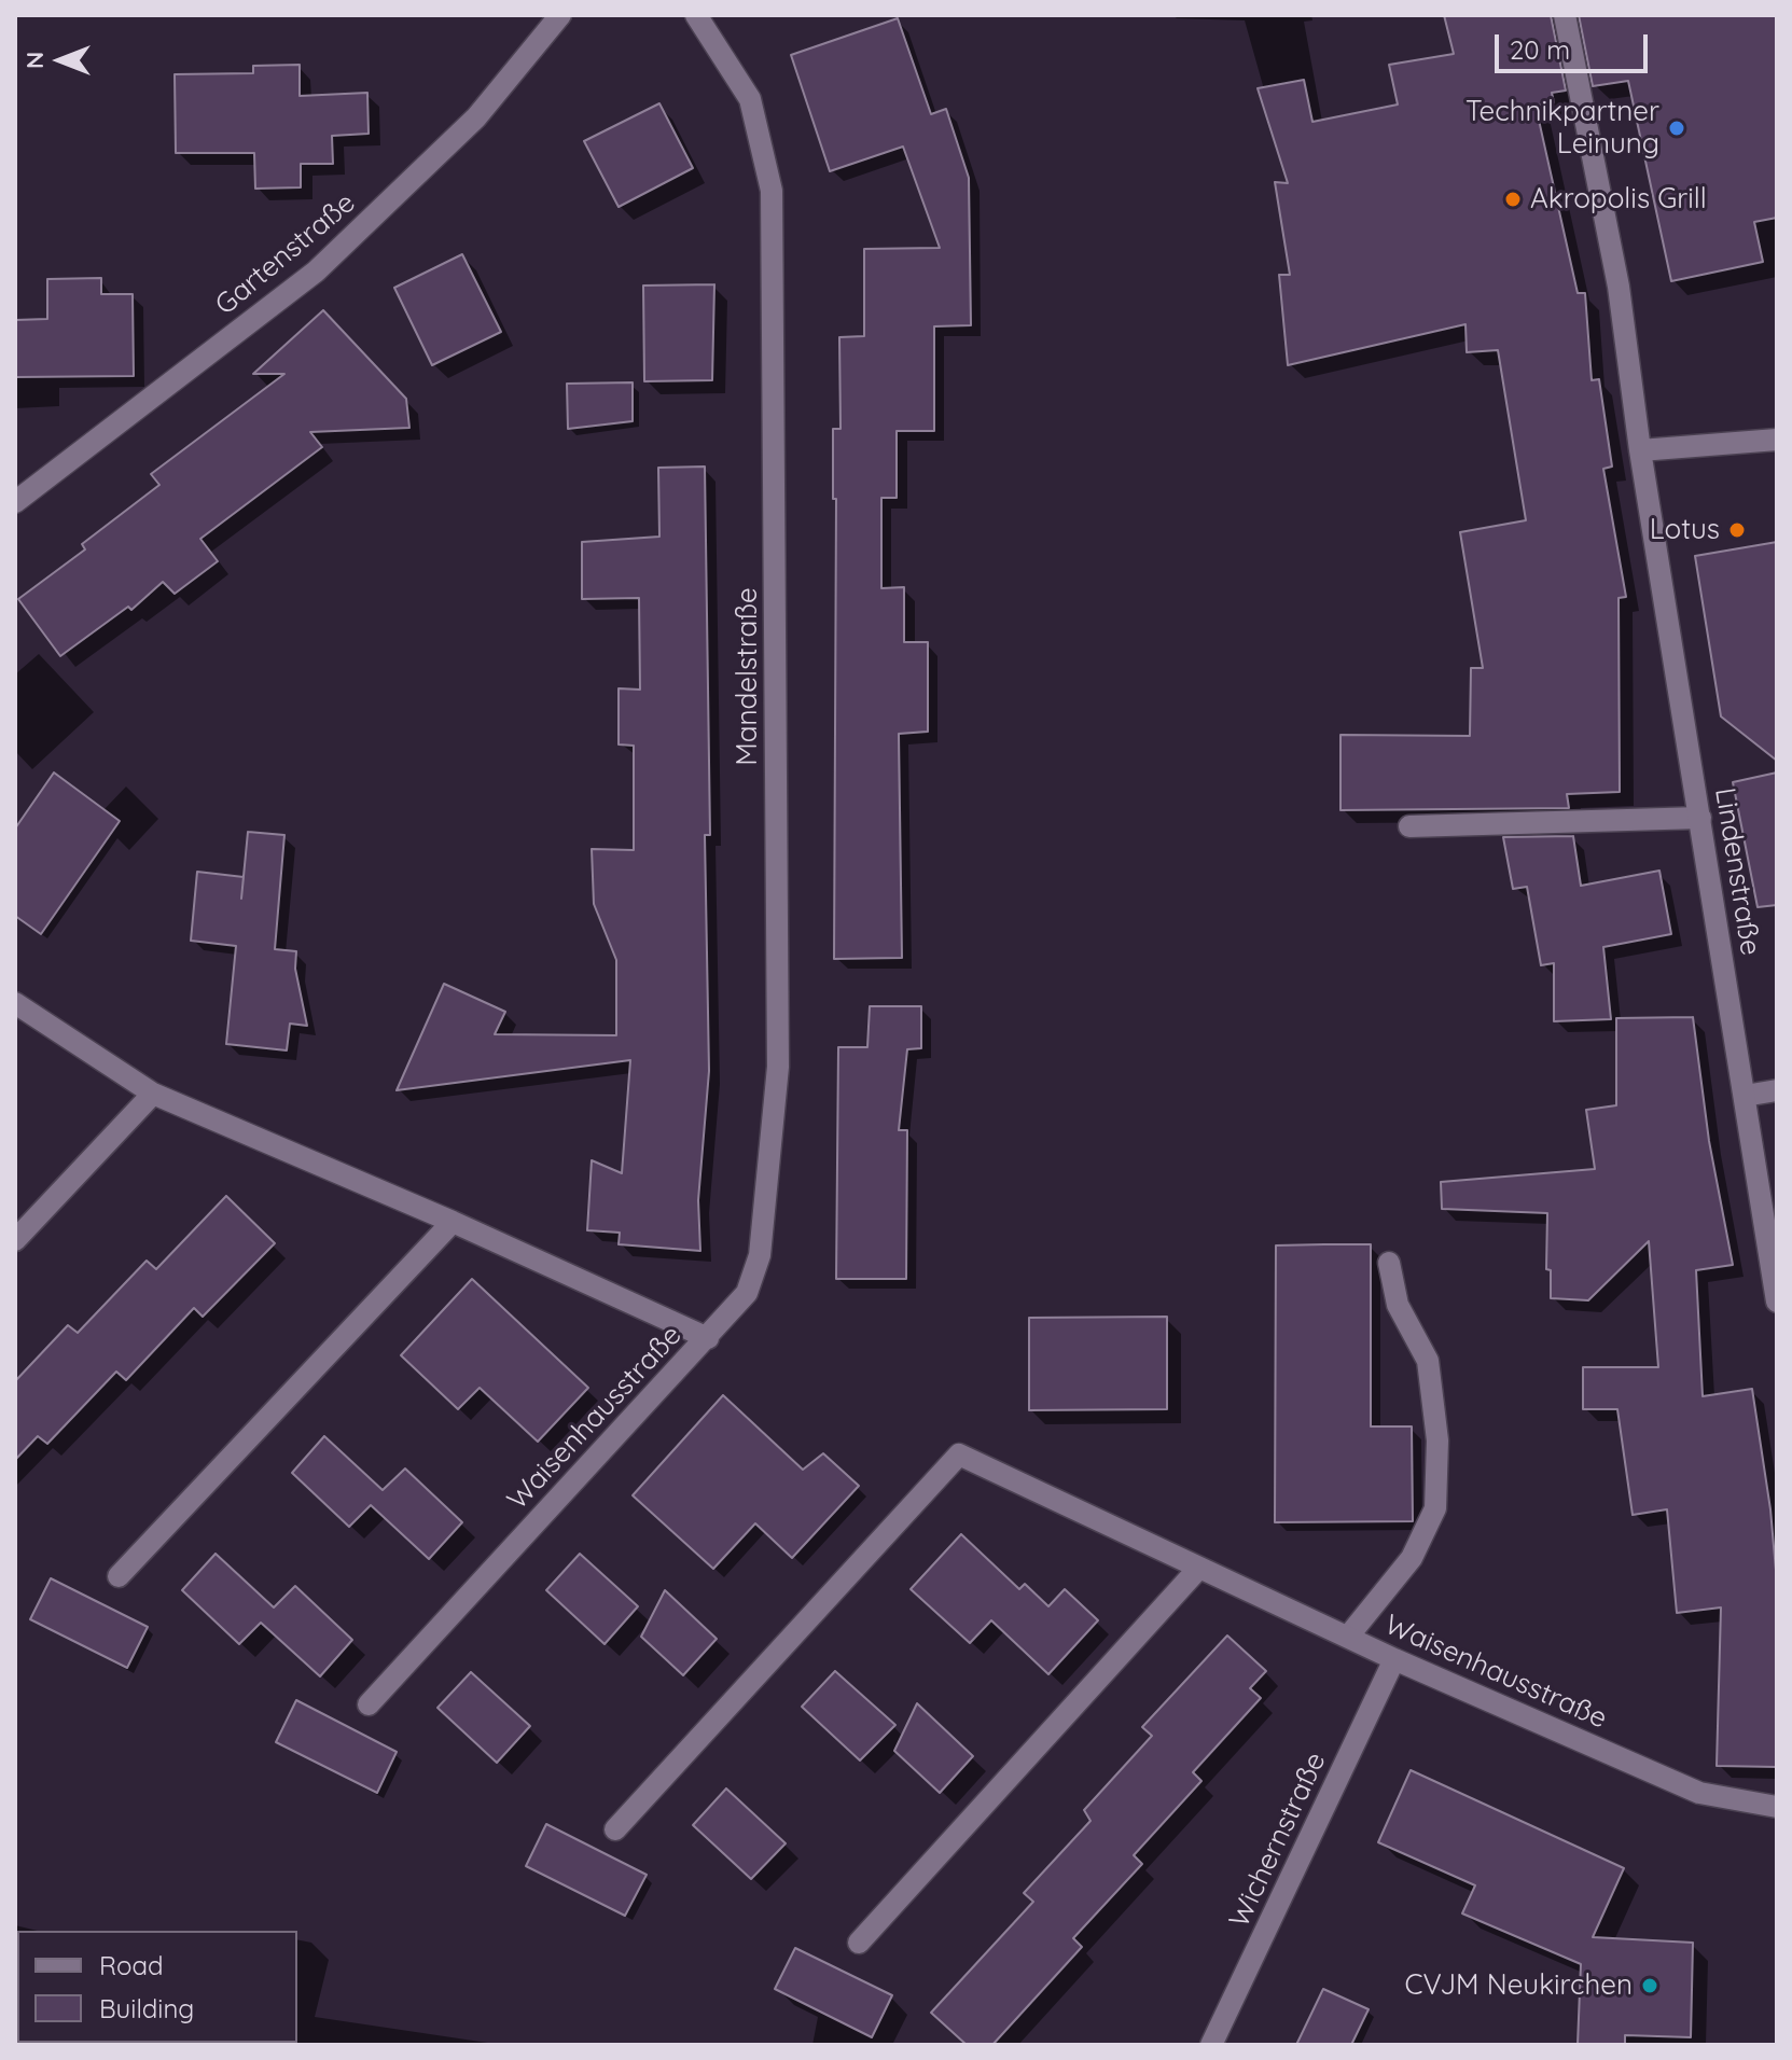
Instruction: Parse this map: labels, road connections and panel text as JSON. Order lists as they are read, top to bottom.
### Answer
{
  "streets": {
    "street": [
      "Gartenstraße",
      "Mandelstraße",
      "Lindenstraße",
      "Waisenhausstraße",
      "Wichernstraße"
    ]
  },
  "crossings": [
    ["Mandelstraße", "Waisenhausstraße"],
    ["Waisenhausstraße", "Wichernstraße"]
  ],
  "places": [
    "Technikpartner Leinung",
    "Akropolis Grill",
    "Lotus",
    "CVJM Neukirchen"
  ],
  "legend": ["Road", "Building"],
  "scale_bar": "20 m",
  "north": "left"
}
